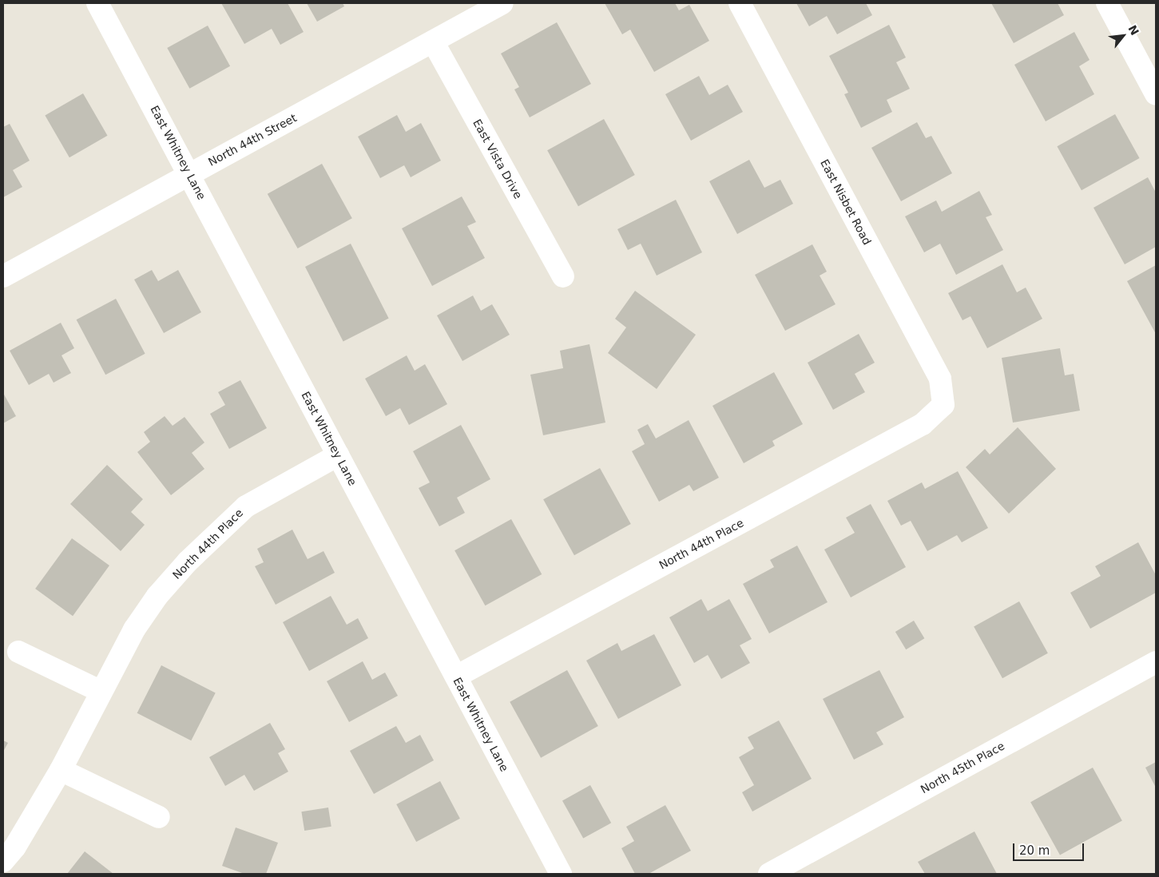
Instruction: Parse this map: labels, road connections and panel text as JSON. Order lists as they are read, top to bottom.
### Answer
{
  "streets": {
    "street": [
      "North 44th Street",
      "East Whitney Lane",
      "East Vista Drive",
      "East Nisbet Road",
      "North 44th Place",
      "North 45th Place"
    ]
  },
  "crossings": [
    ["North 44th Street", "East Whitney Lane"],
    ["North 44th Street", "East Vista Drive"],
    ["East Whitney Lane", "North 44th Place"],
    ["East Nisbet Road", "North 44th Place"]
  ],
  "scale_bar": "20 m",
  "north": "top right"
}
